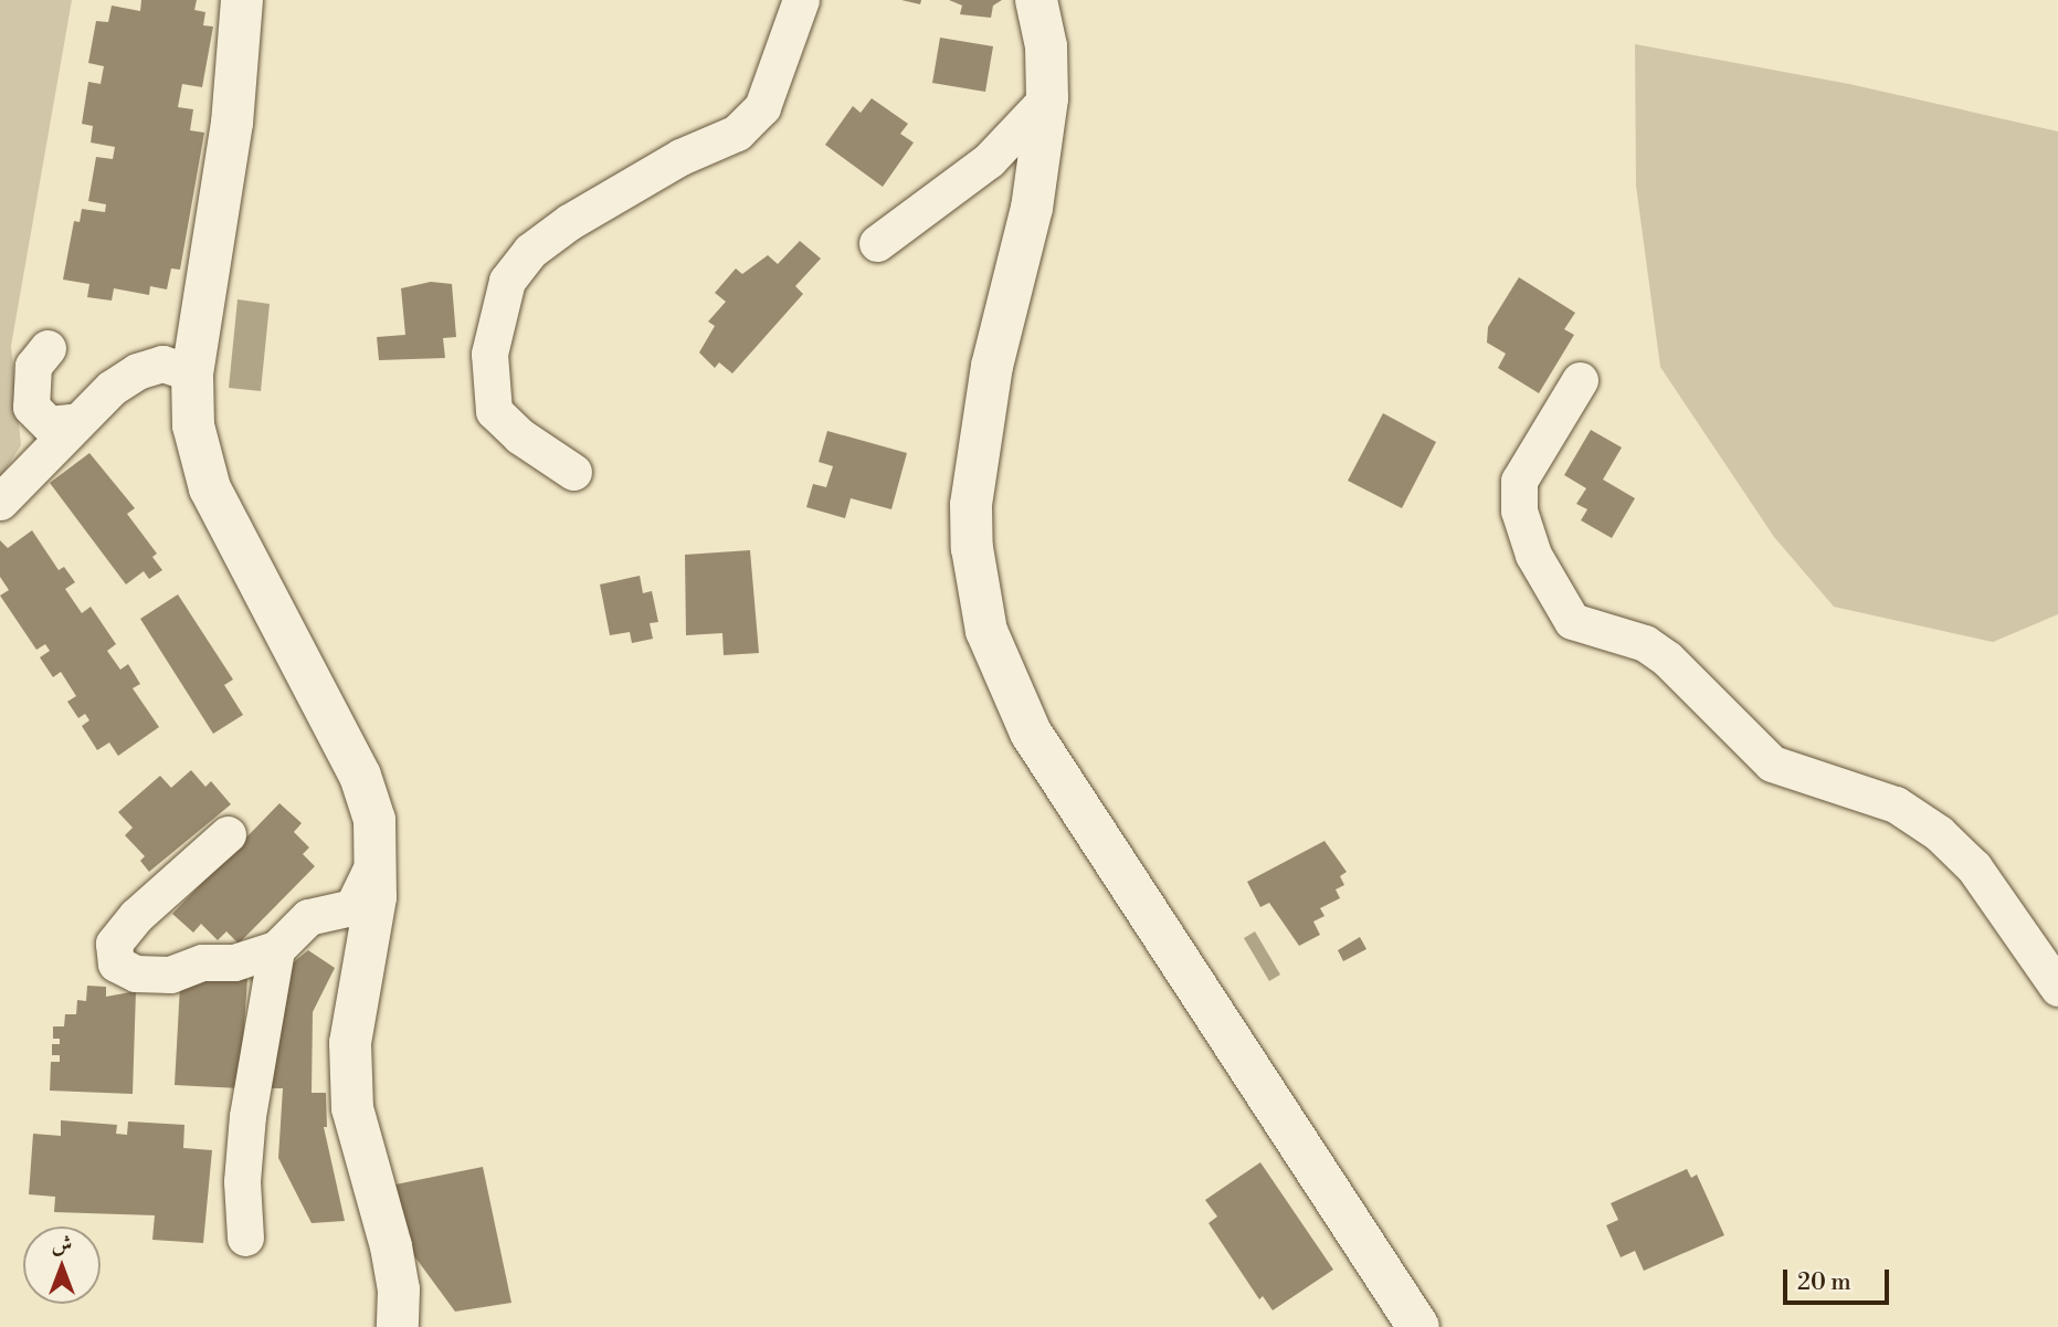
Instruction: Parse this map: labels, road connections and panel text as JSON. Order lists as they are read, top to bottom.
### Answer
{
  "scale_bar": "20 m",
  "north": "top"
}
